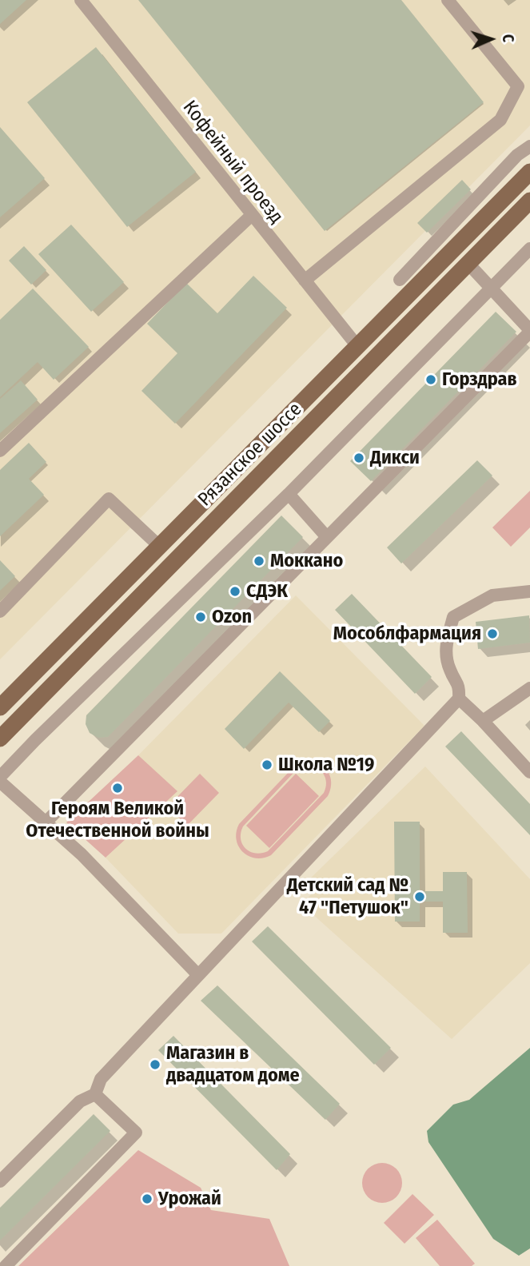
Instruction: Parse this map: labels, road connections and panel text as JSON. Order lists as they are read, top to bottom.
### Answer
{
  "streets": {
    "main road": ["Рязанское шоссе"],
    "lane": ["Кофейный проезд"]
  },
  "crossings": [
    ["Кофейный проезд", "Рязанское шоссе"]
  ],
  "places": [
    "Горздрав",
    "Дикси",
    "Моккано",
    "СДЭК",
    "Ozon",
    "Мособлфармация",
    "Школа №19",
    "Героям Великой Отечественной войны",
    "Детский сад № 47 \"Петушок\"",
    "Магазин в двадцатом доме",
    "Урожай"
  ],
  "north": "right"
}
